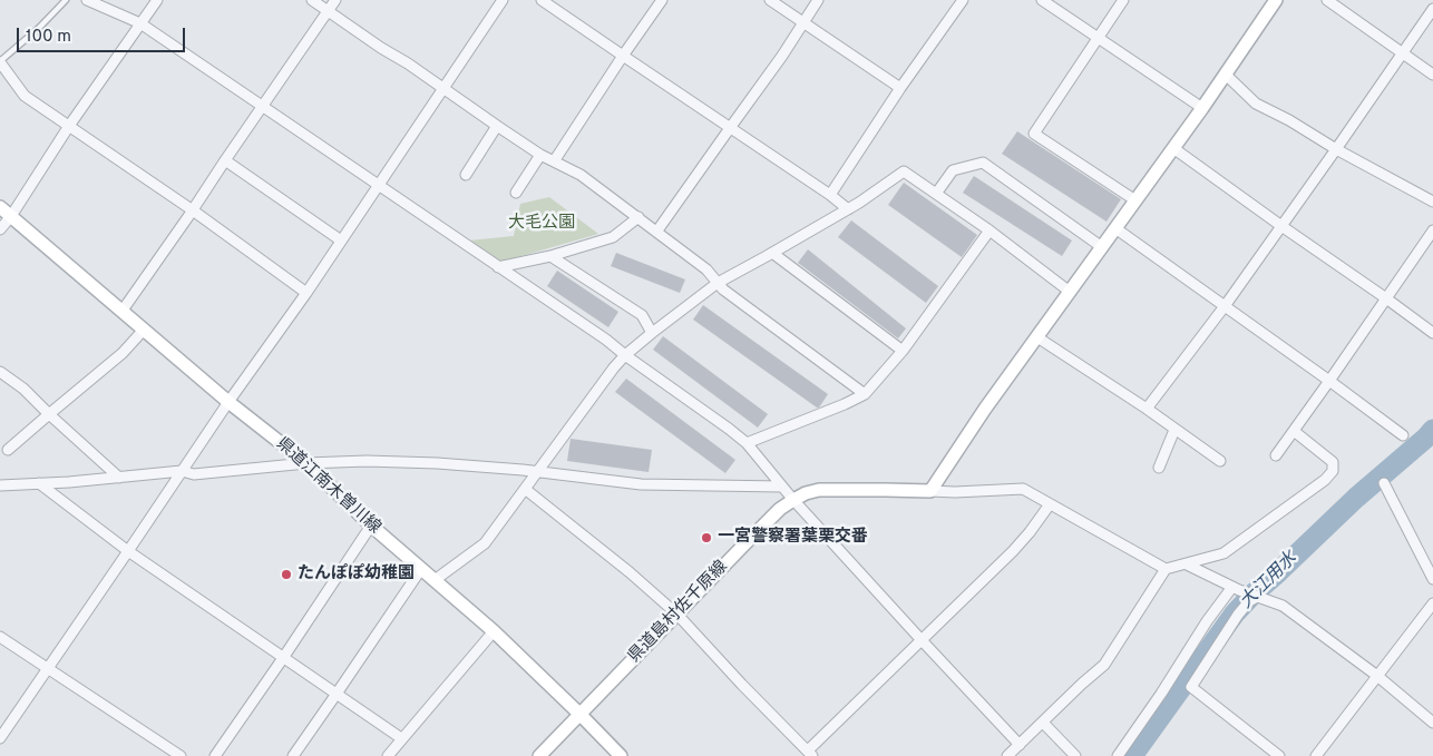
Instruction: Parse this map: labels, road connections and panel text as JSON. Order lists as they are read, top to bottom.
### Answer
{
  "streets": {
    "main road": ["県道江南木曽川線", "県道島村佐千原線"]
  },
  "crossings": [
    ["県道江南木曽川線", "県道島村佐千原線"]
  ],
  "water": ["大江用水"],
  "parks": ["大毛公園"],
  "places": ["一宮警察署葉栗交番", "たんぽぽ幼稚園"],
  "scale_bar": "100 m"
}
